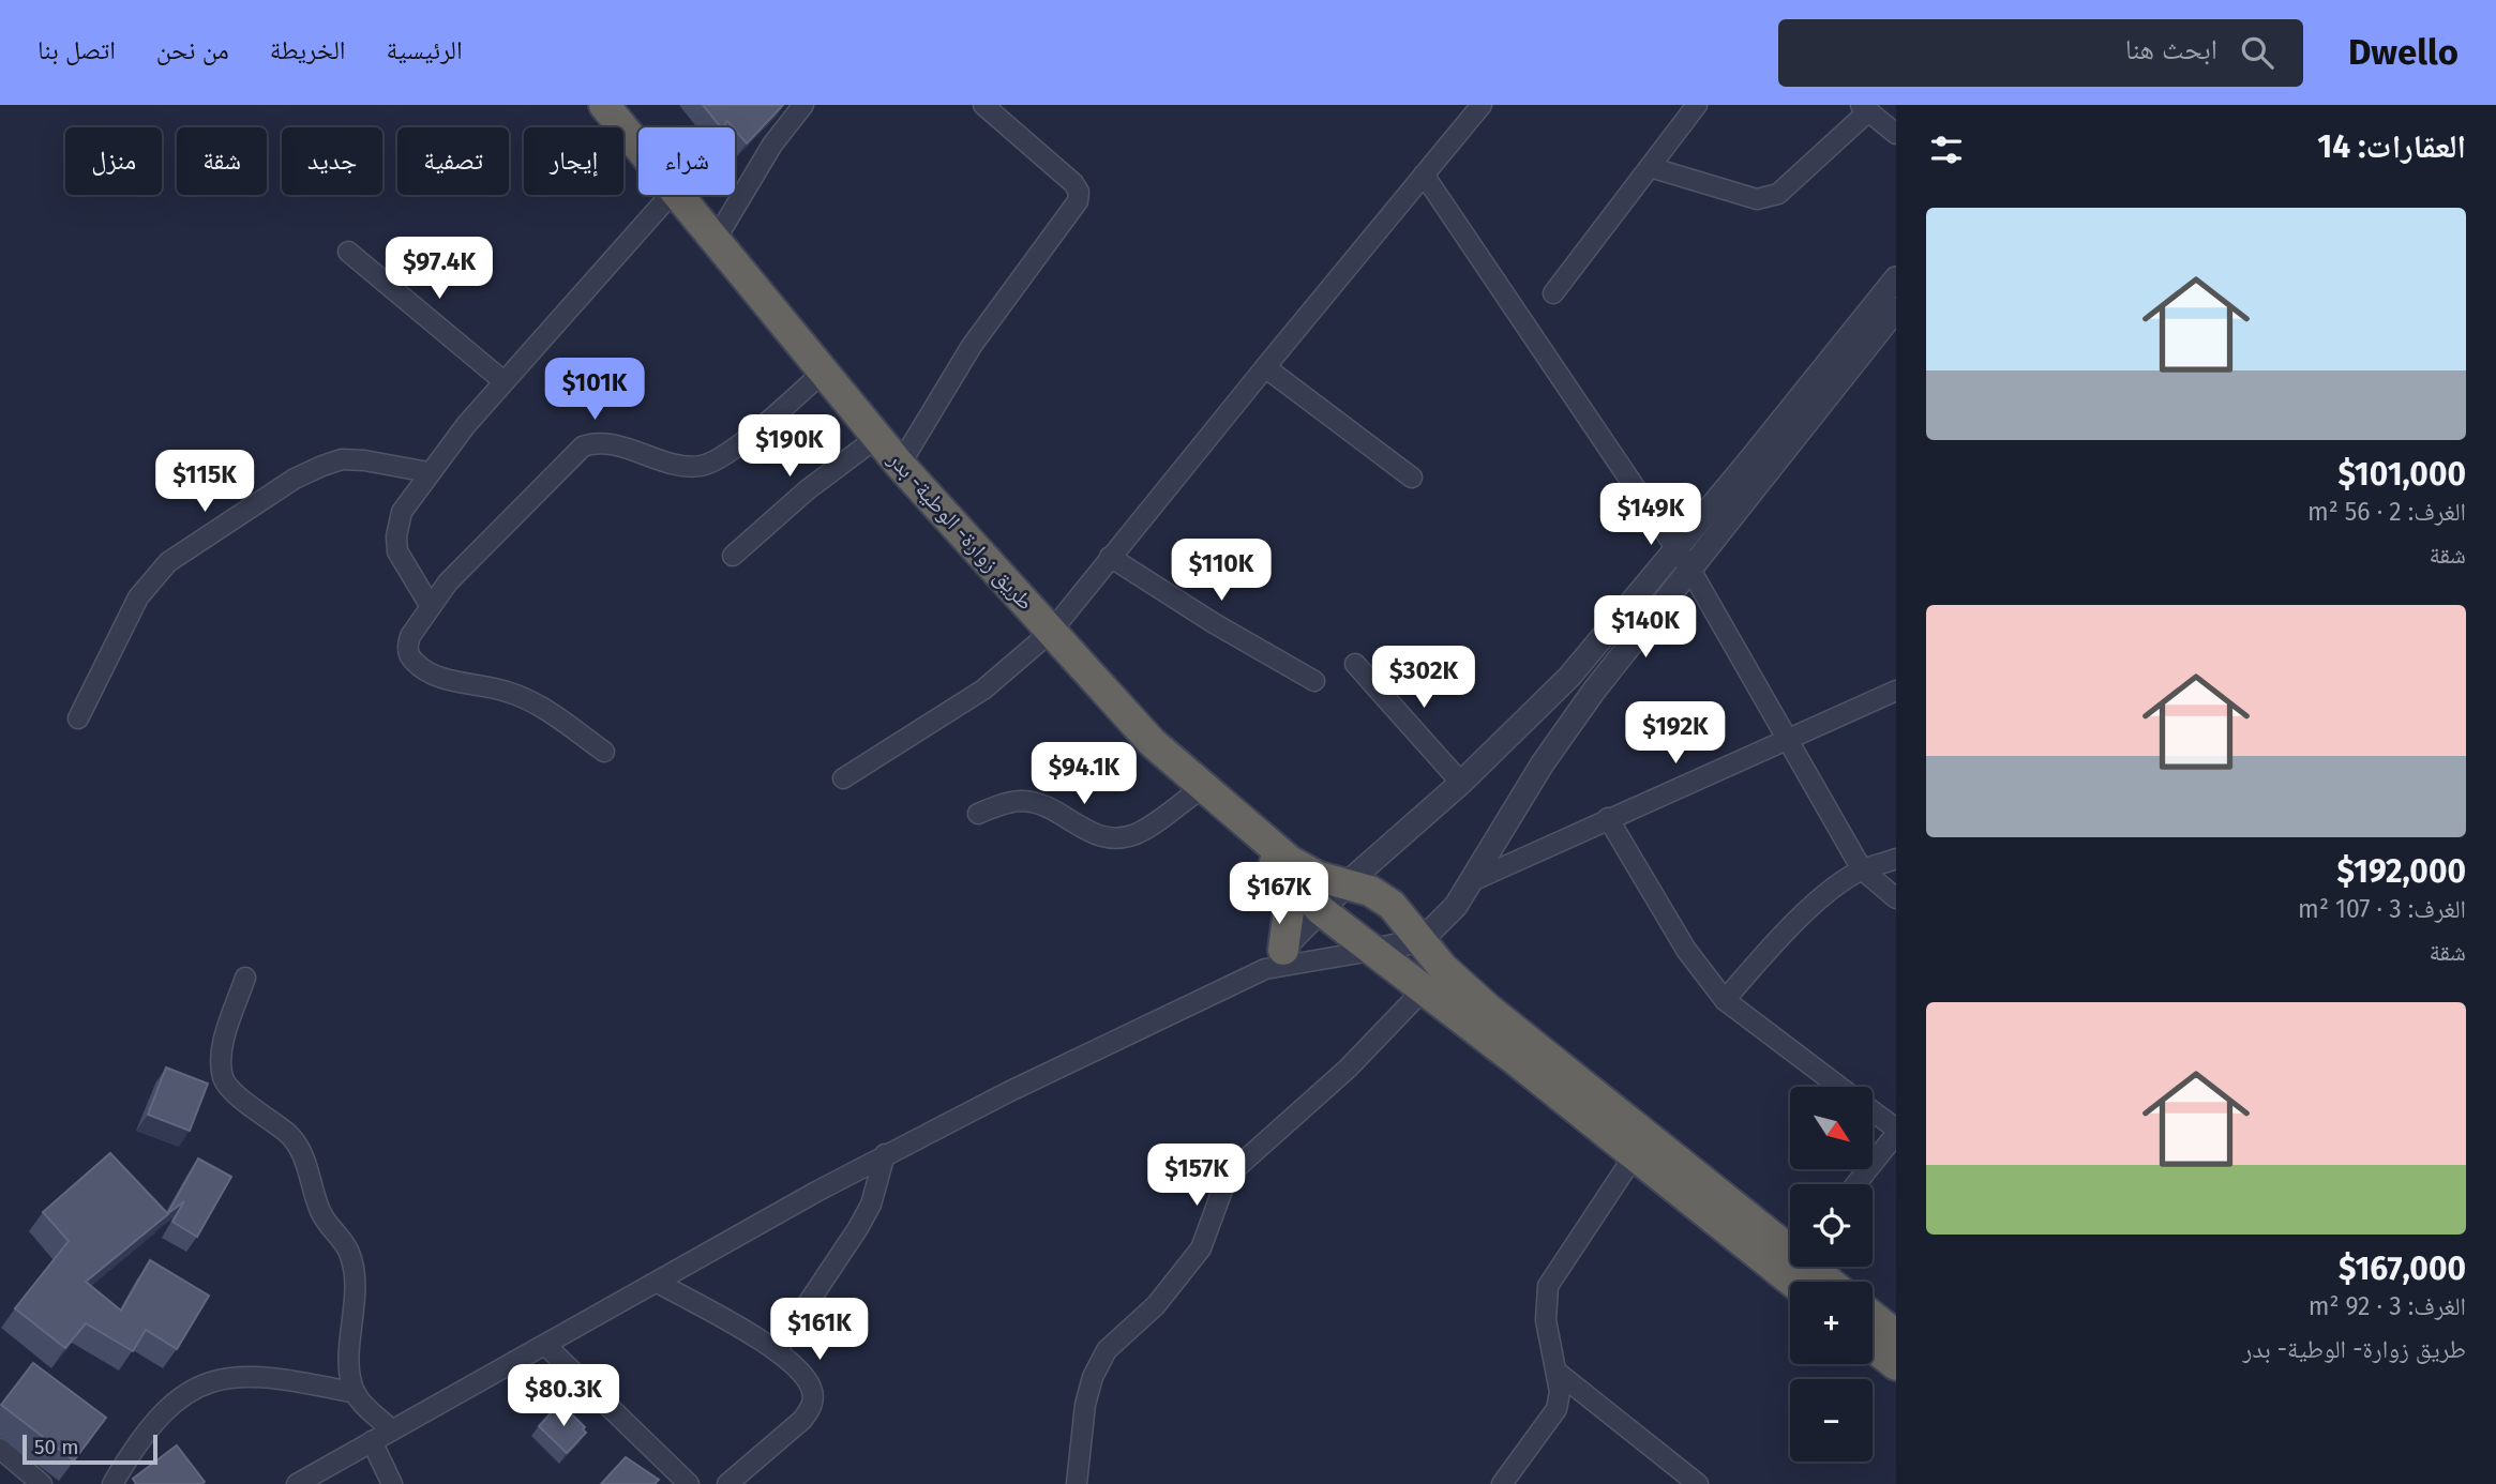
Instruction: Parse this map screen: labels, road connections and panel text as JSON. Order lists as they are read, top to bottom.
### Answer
{
  "streets": {
    "highway": ["طريق زوارة- الوطية- بدر"]
  },
  "scale_bar": "50 m",
  "north": "bottom right",
  "page": {
    "header": "Dwello",
    "search": "ابحث هنا",
    "nav": [
      "الرئيسية",
      "الخريطة",
      "من نحن",
      "اتصل بنا"
    ],
    "heading": "العقارات: 14",
    "chip": [
      "شراء",
      "إيجار",
      "تصفية",
      "جديد",
      "شقة",
      "منزل"
    ],
    "list": [
      {
        "name": "$101,000",
        "note": "الغرف: 2 · 56 m² · شقة"
      },
      {
        "name": "$192,000",
        "note": "الغرف: 3 · 107 m² · شقة"
      },
      {
        "name": "$167,000",
        "note": "الغرف: 3 · 92 m² · طريق زوارة- الوطية- بدر"
      }
    ],
    "price": [
      "$97.4K",
      "$101K",
      "$190K",
      "$115K",
      "$149K",
      "$110K",
      "$140K",
      "$302K",
      "$192K",
      "$94.1K",
      "$167K",
      "$157K",
      "$161K",
      "$80.3K"
    ],
    "map_buttons": ["+", "−"],
    "scale": "50 m"
  }
}
